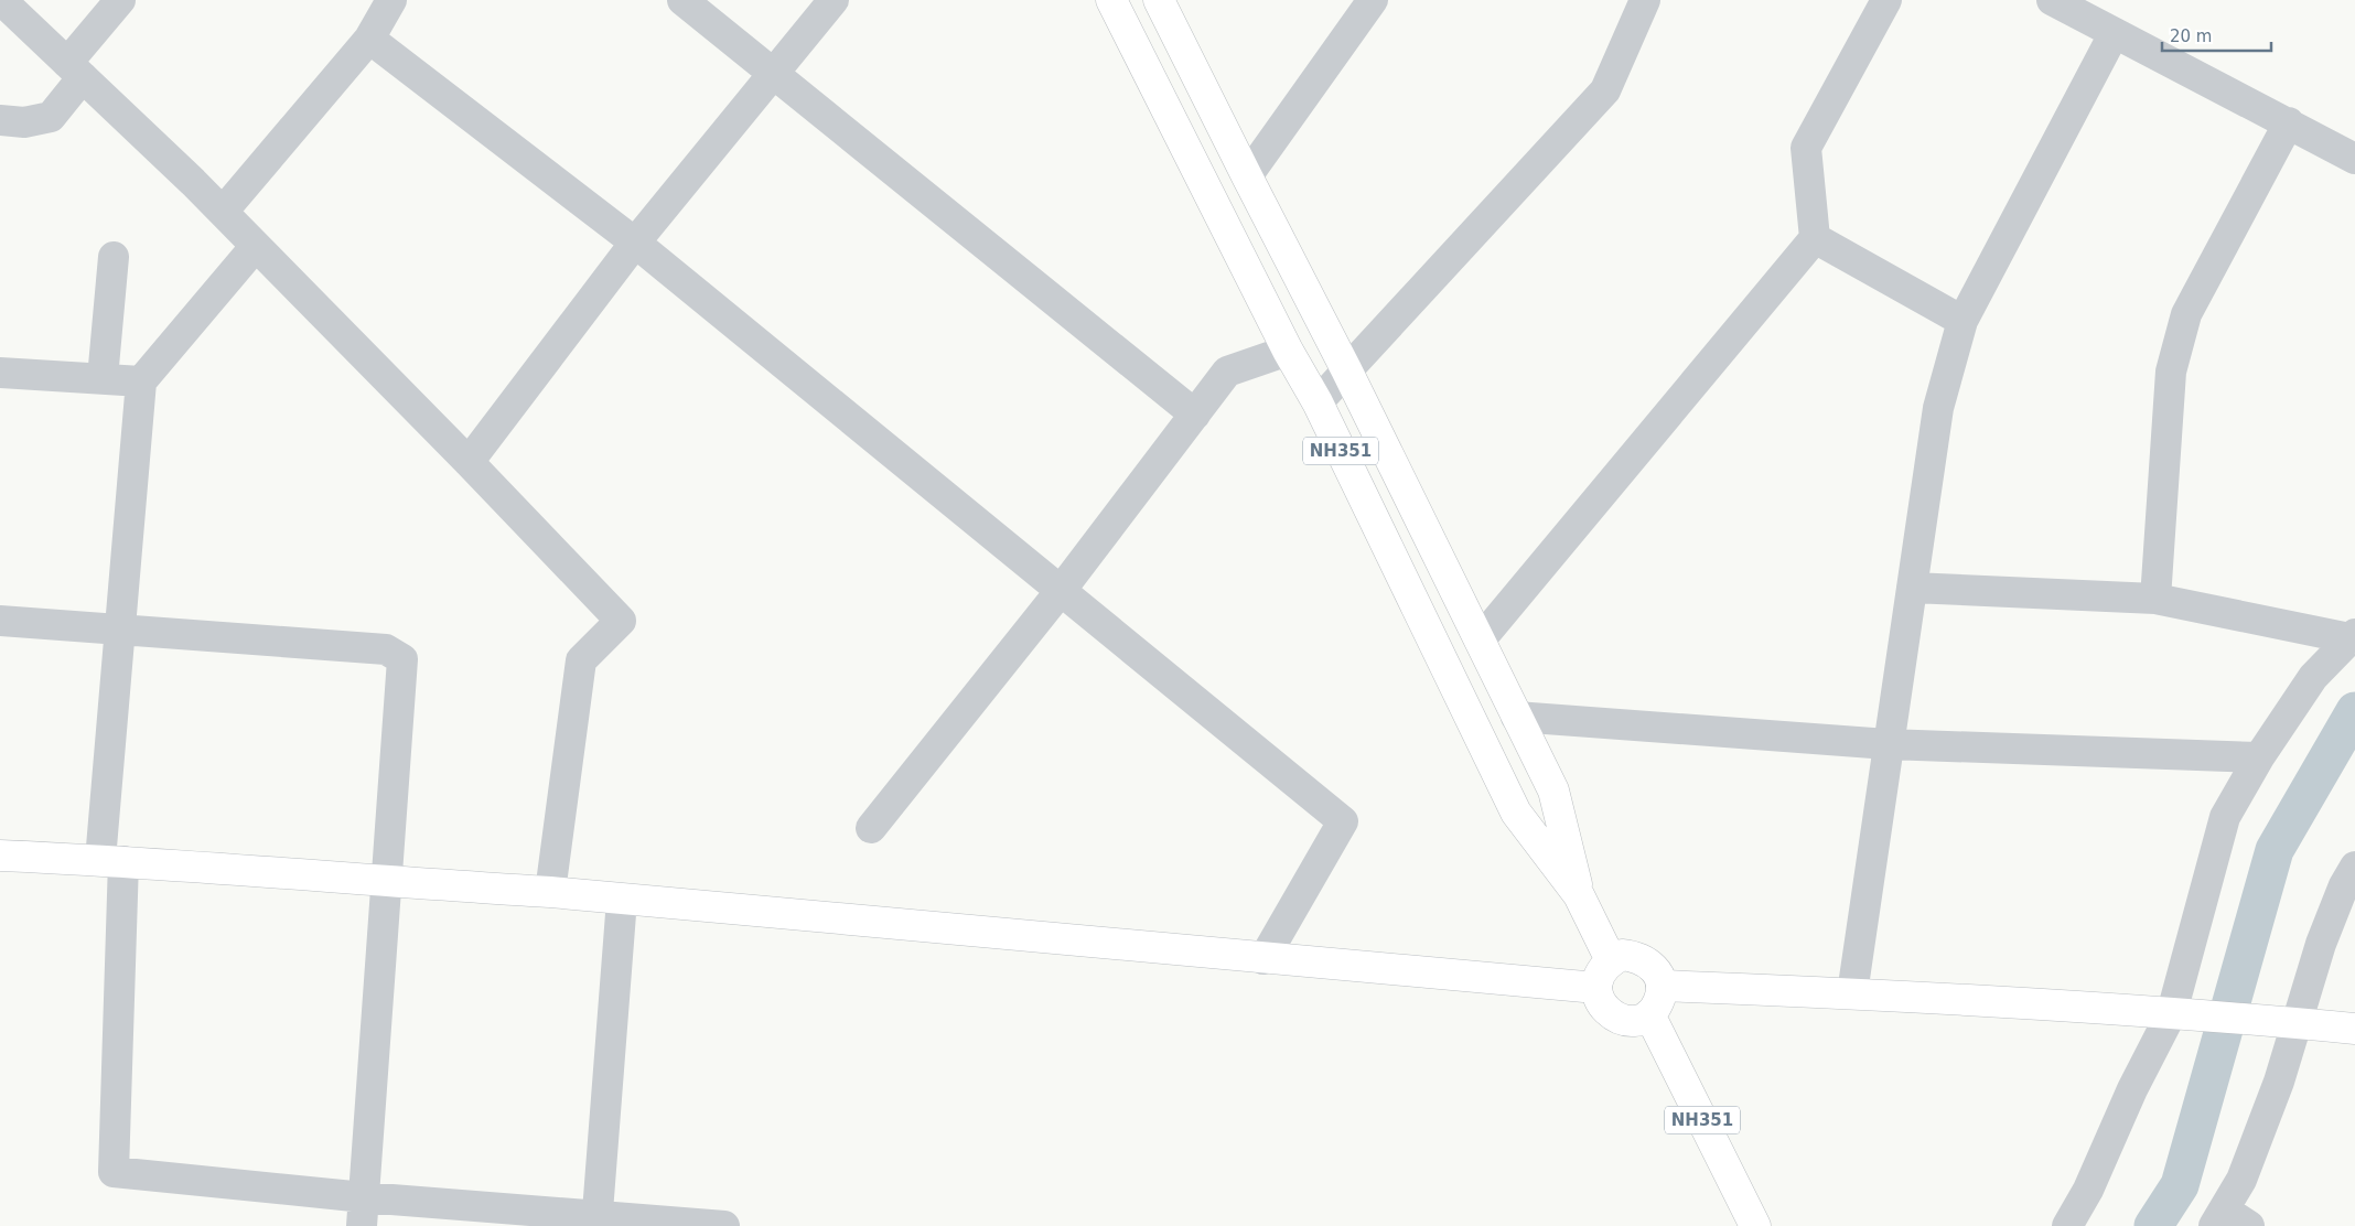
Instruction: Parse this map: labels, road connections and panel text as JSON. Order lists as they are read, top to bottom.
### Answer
{
  "streets": {
    "main road": ["NH351"]
  },
  "scale_bar": "20 m"
}
